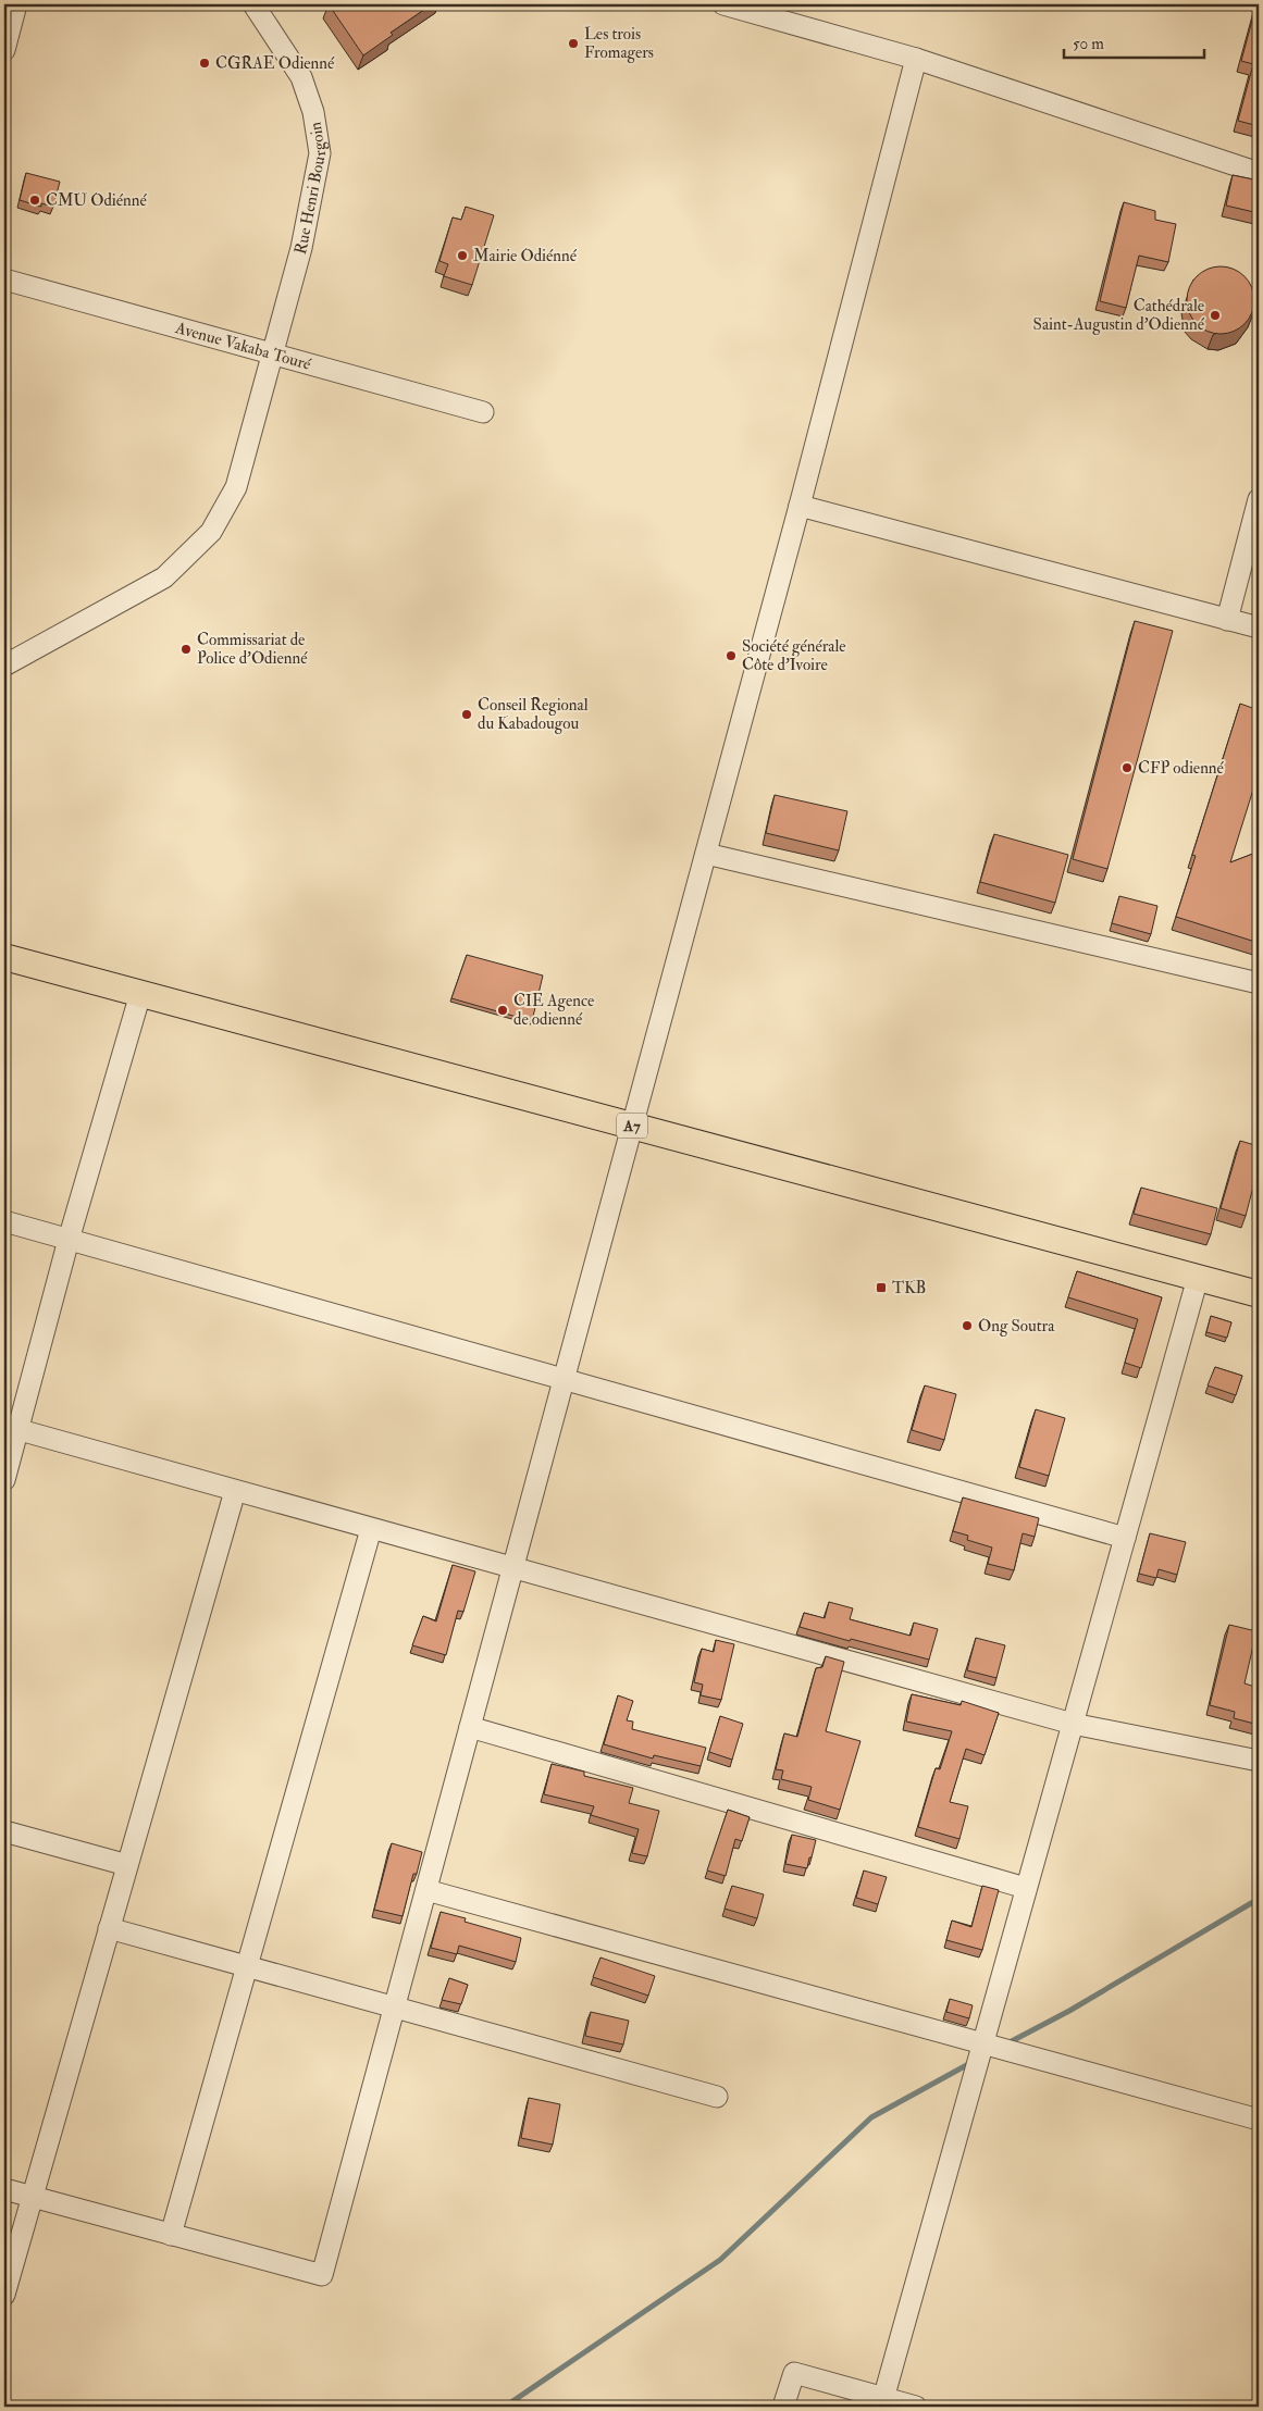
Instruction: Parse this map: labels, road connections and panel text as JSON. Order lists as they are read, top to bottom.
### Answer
{
  "streets": {
    "main road": ["A7"],
    "street": ["Rue Henri Bourgoin", "Avenue Vakaba Touré"]
  },
  "crossings": [
    ["Rue Henri Bourgoin", "Avenue Vakaba Touré"]
  ],
  "places": {
    "other": [
      "Les trois Fromagers",
      "CGRAE Odienné",
      "CMU Odiénné",
      "Mairie Odiénné",
      "Cathédrale Saint-Augustin d'Odienné",
      "Commissariat de Police d'Odienné",
      "Société générale Côte d'Ivoire",
      "Conseil Regional du Kabadougou",
      "CFP odienné",
      "CIE Agence de odienné",
      "Ong Soutra"
    ],
    "transit": ["TKB"]
  },
  "scale_bar": "50 m"
}
